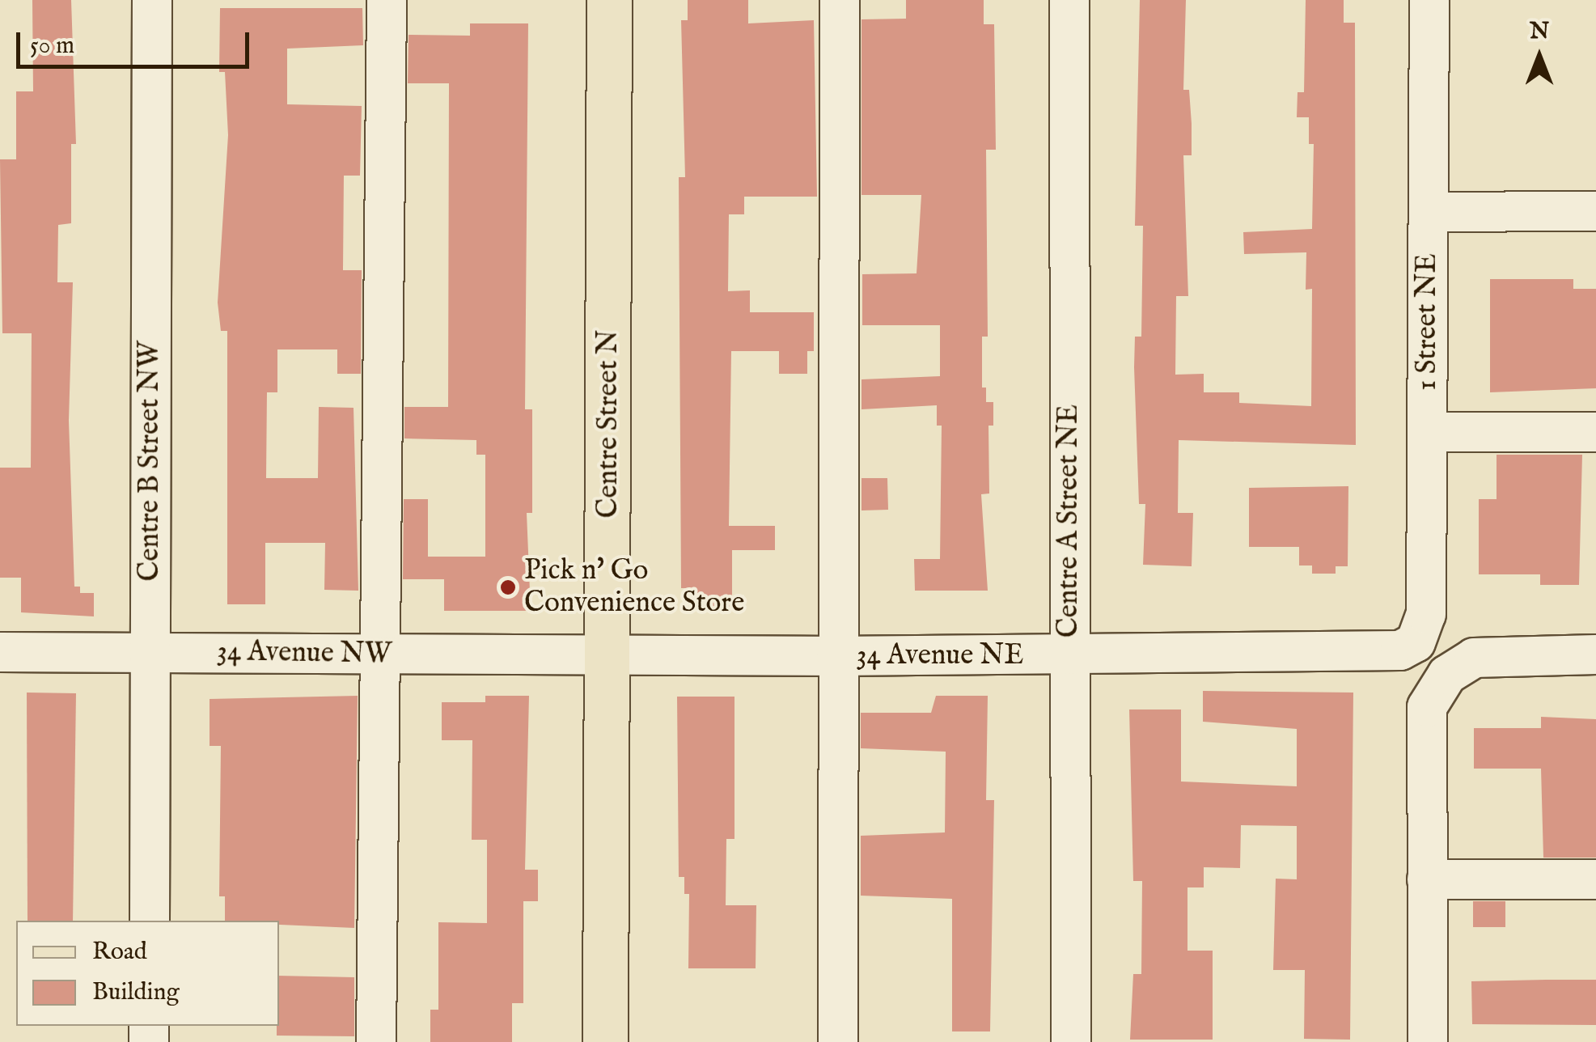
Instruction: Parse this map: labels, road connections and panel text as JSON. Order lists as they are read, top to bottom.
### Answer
{
  "streets": {
    "main road": ["Centre Street N"],
    "street": [
      "1 Street NE",
      "Centre B Street NW",
      "Centre A Street NE",
      "34 Avenue NW",
      "34 Avenue NE"
    ]
  },
  "crossings": [
    ["1 Street NE", "34 Avenue NE"],
    ["Centre Street N", "34 Avenue NW"],
    ["Centre Street N", "34 Avenue NE"],
    ["Centre B Street NW", "34 Avenue NW"],
    ["Centre A Street NE", "34 Avenue NE"],
    ["34 Avenue NW", "34 Avenue NE"]
  ],
  "places": ["Pick n' Go Convenience Store"],
  "legend": ["Road", "Building"],
  "scale_bar": "50 m",
  "north": "top"
}
